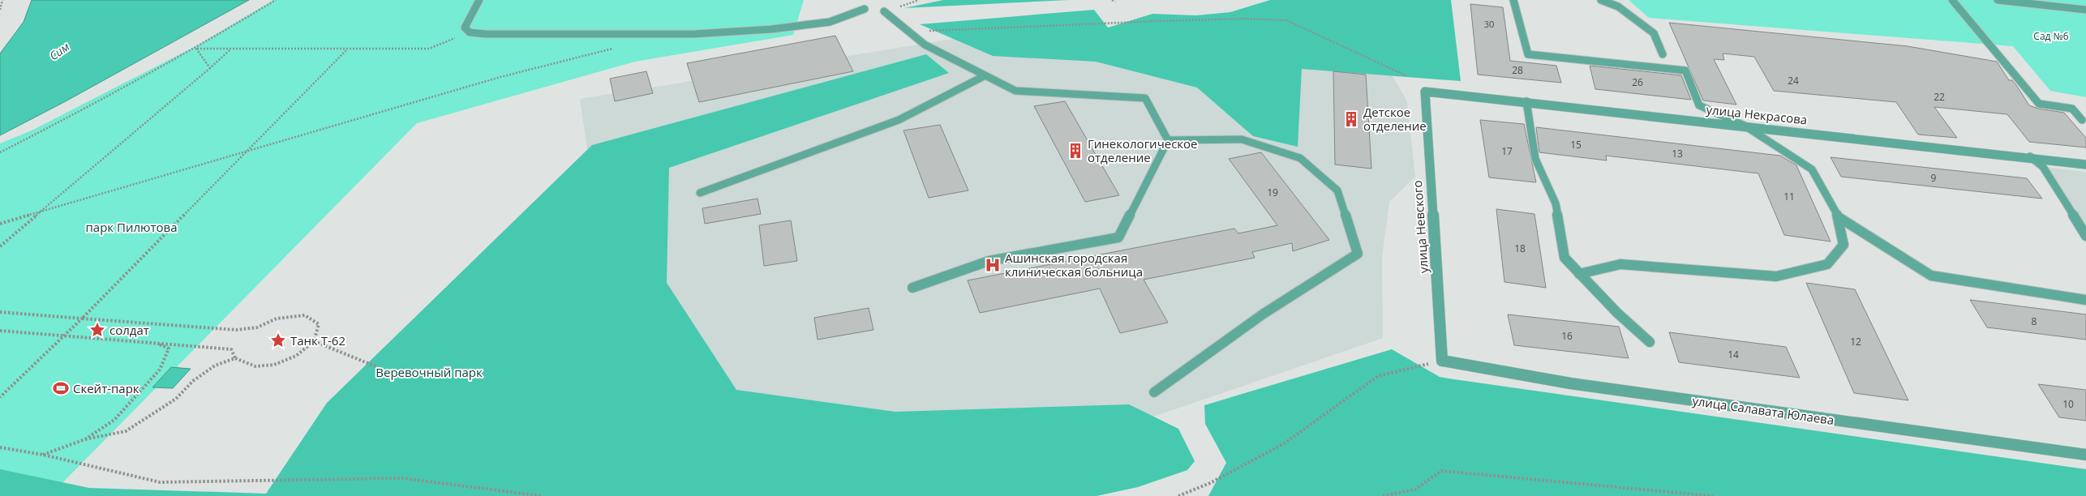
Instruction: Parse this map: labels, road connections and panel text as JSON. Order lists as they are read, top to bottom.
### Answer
{
  "streets": {
    "street": ["улица Некрасова", "улица Невского", "улица Салавата Юлаева"]
  },
  "crossings": [
    ["улица Некрасова", "улица Невского"],
    ["улица Невского", "улица Салавата Юлаева"]
  ],
  "water": ["Сим"],
  "parks": ["Сад №6", "парк Пилютова", "Веревочный парк"],
  "places": {
    "building": ["Детское отделение", "Гинекологическое отделение"],
    "hospital": ["Ашинская городская клиническая больница"],
    "place": ["солдат", "Танк Т-62"],
    "sports": ["Скейт-парк"]
  },
  "house_numbers": [
    "30",
    "28",
    "24",
    "26",
    "22",
    "15",
    "17",
    "13",
    "9",
    "19",
    "11",
    "18",
    "8",
    "16",
    "12",
    "14",
    "10"
  ]
}
